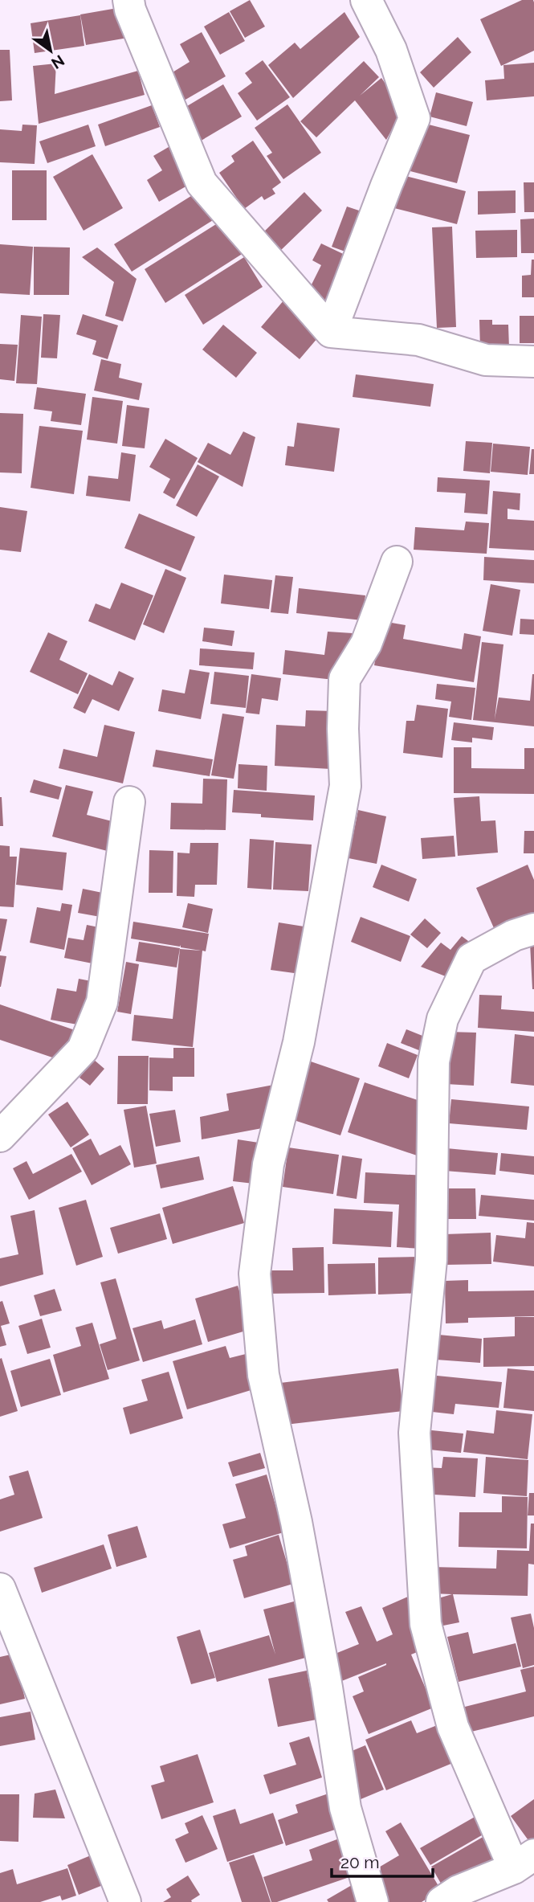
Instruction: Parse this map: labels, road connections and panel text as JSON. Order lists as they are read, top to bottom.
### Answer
{
  "scale_bar": "20 m",
  "north": "bottom right"
}
